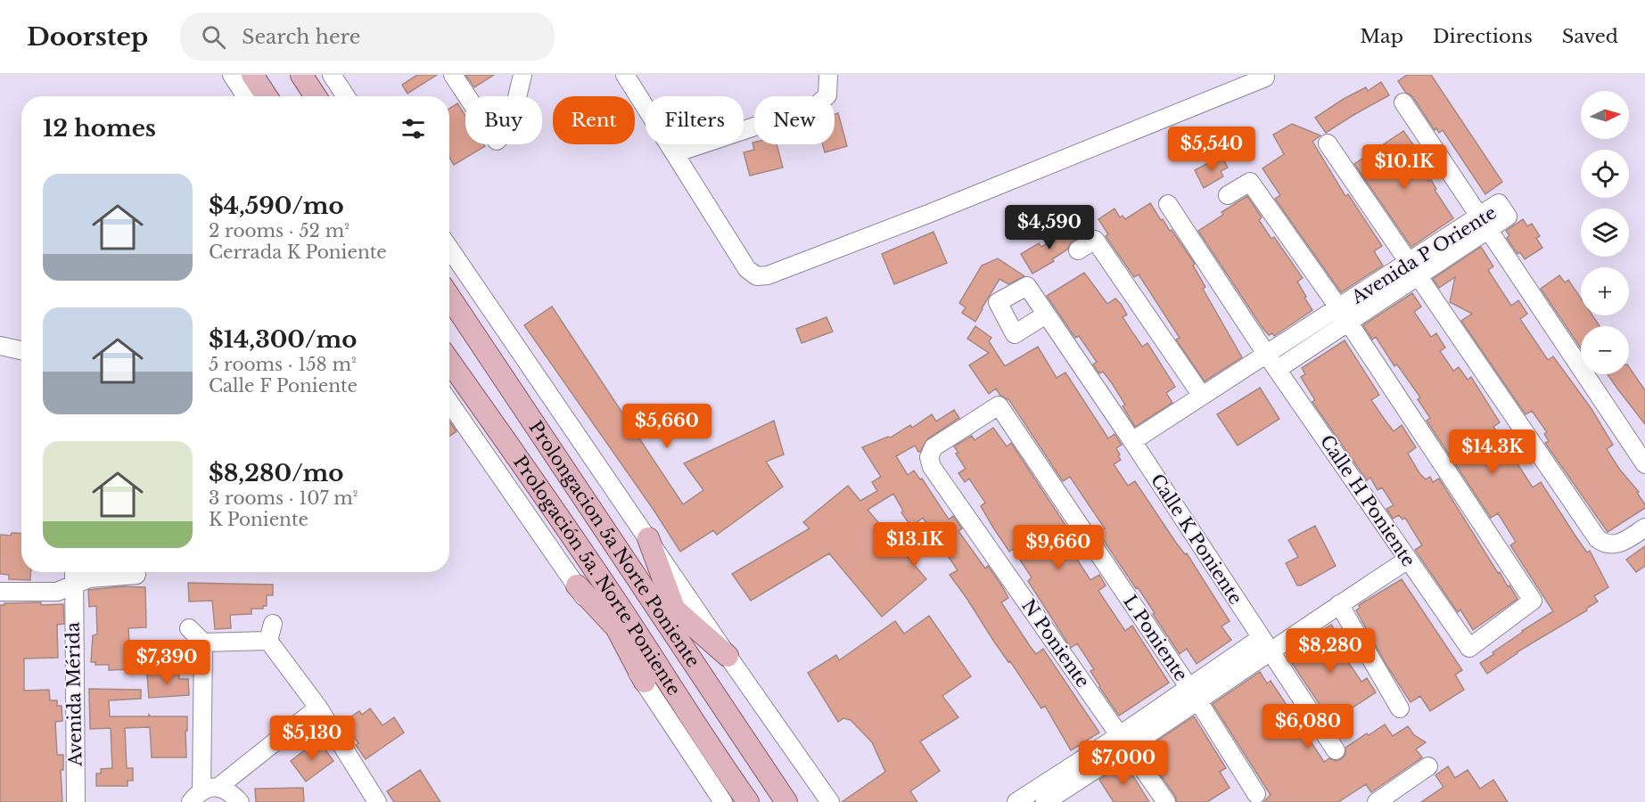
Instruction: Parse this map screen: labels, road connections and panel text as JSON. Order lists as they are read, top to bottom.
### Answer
{
  "streets": {
    "main road": ["Prolongacion 5a Norte Poniente", "Prologación 5a. Norte Poniente"],
    "street": [
      "Avenida P Oriente",
      "Calle H Poniente",
      "Calle K Poniente",
      "L Poniente",
      "N Poniente",
      "Avenida Mérida"
    ]
  },
  "crossings": [
    ["Avenida P Oriente", "Calle H Poniente"],
    ["Avenida P Oriente", "Calle K Poniente"],
    ["L Poniente", "N Poniente"]
  ],
  "north": "right",
  "page": {
    "header": "Doorstep",
    "search": "Search here",
    "nav": ["Map", "Directions", "Saved"],
    "map_buttons": ["+", "−"],
    "chip": [
      "Buy",
      "Rent",
      "Filters",
      "New"
    ],
    "heading": "12 homes",
    "price": [
      "$5,540",
      "$10.1K",
      "$4,590",
      "$5,660",
      "$14.3K",
      "$13.1K",
      "$9,660",
      "$8,280",
      "$7,390",
      "$6,080",
      "$5,130",
      "$7,000"
    ],
    "list": [
      {
        "name": "$4,590/mo",
        "note": "2 rooms · 52 m² · Cerrada K Poniente"
      },
      {
        "name": "$14,300/mo",
        "note": "5 rooms · 158 m² · Calle F Poniente"
      },
      {
        "name": "$8,280/mo",
        "note": "3 rooms · 107 m² · K Poniente"
      }
    ]
  }
}
